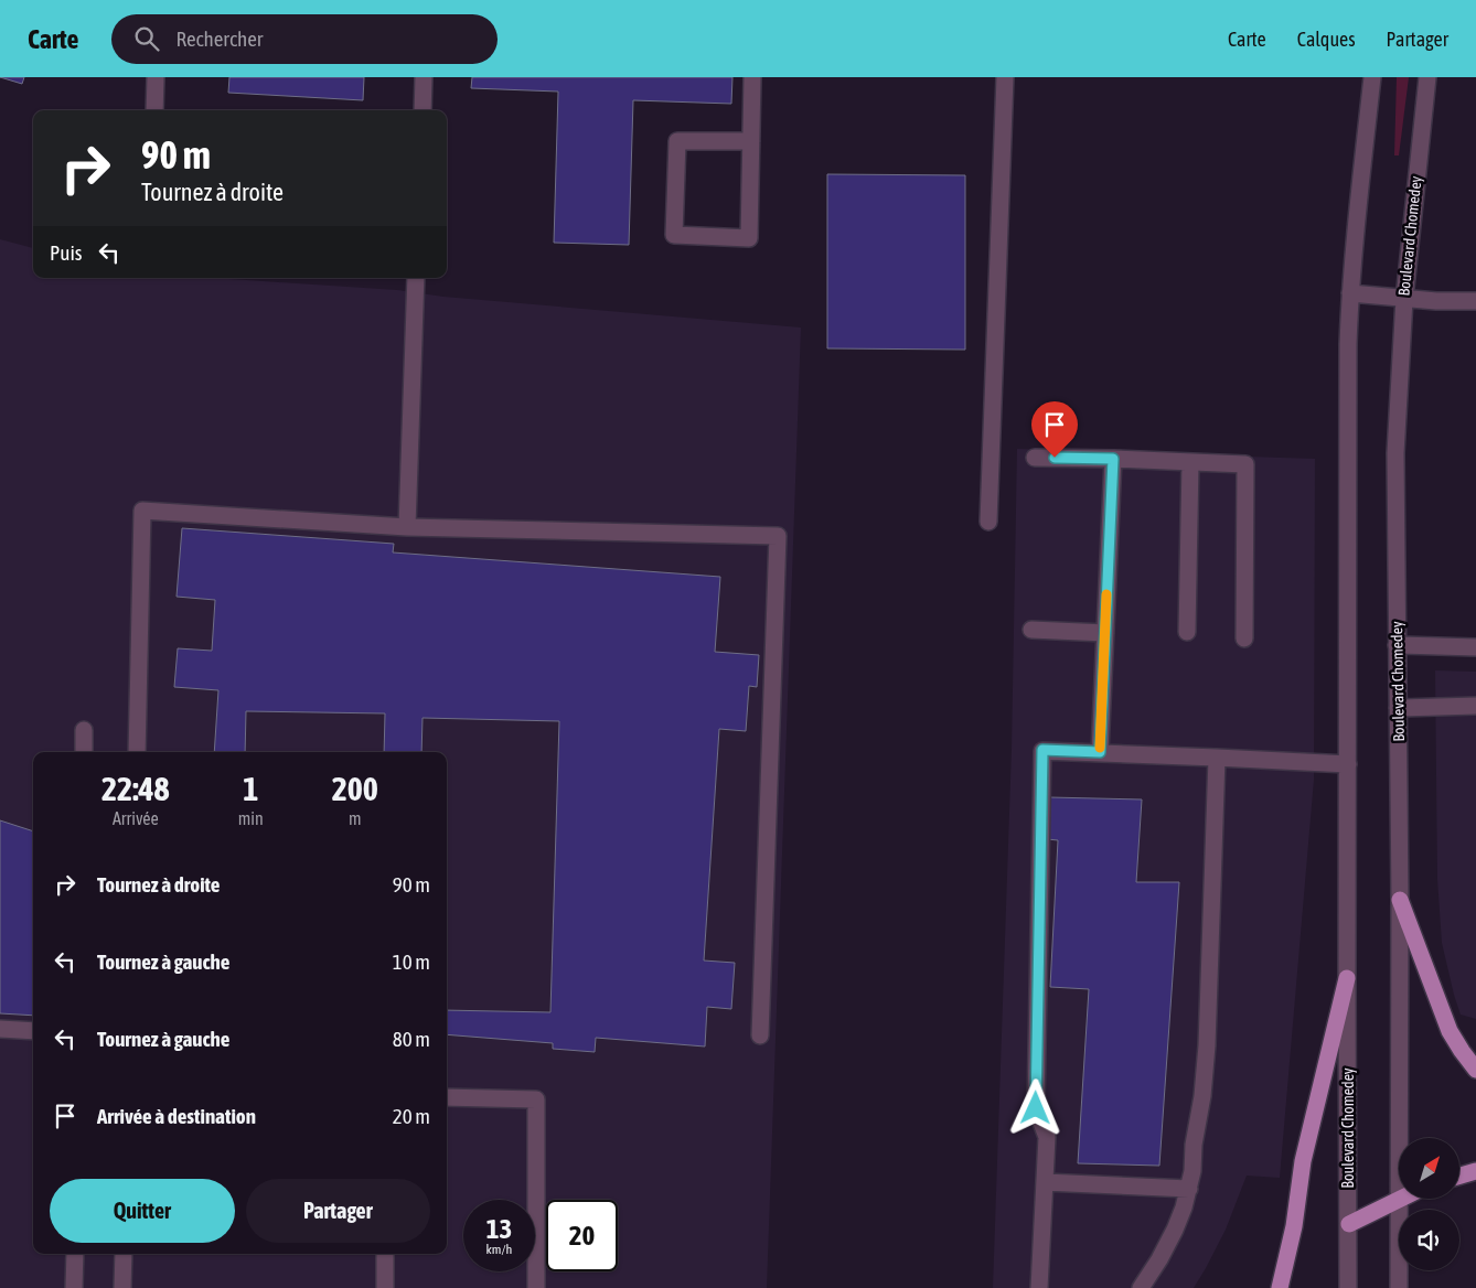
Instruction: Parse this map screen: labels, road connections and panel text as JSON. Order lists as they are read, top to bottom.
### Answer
{
  "streets": {
    "street": ["Boulevard Chomedey"]
  },
  "north": "top right",
  "page": {
    "header": "Carte",
    "search": "Rechercher",
    "nav": ["Carte", "Calques", "Partager"],
    "turn": ["90 m", "Tournez à droite"],
    "then": "Puis",
    "eta": [
      "22:48",
      "Arrivée",
      "1",
      "min",
      "200",
      "m"
    ],
    "list": [
      {
        "name": "Tournez à droite",
        "value": "90 m"
      },
      {
        "name": "Tournez à gauche",
        "value": "10 m"
      },
      {
        "name": "Tournez à gauche",
        "value": "80 m"
      },
      {
        "name": "Arrivée à destination",
        "value": "20 m"
      }
    ],
    "buttons": ["Quitter", "Partager"],
    "speed": "13 km/h",
    "limit": "20"
  }
}
